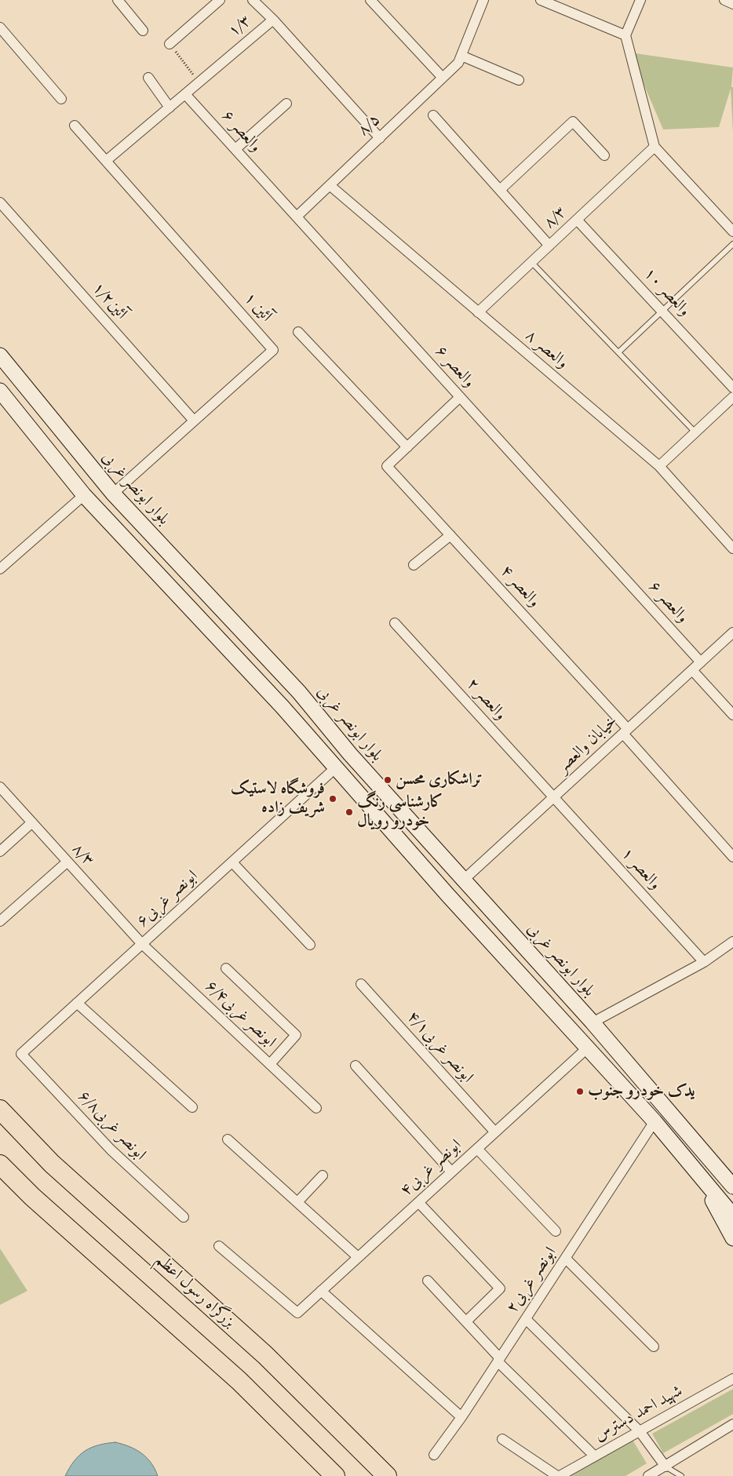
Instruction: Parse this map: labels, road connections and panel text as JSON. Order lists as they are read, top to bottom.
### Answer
{
  "streets": {
    "highway": ["بزرگراه رسول اعظم"],
    "main road": ["بلوار ابونصر غربی"],
    "street": [
      "۱/۳",
      "۸/۵",
      "والعصر ۶",
      "۸/۳",
      "والعصر ۱۰",
      "۱/۲آئین",
      "آئین ۱",
      "والعصر ۸",
      "والعصر ۴",
      "والعصر ۲",
      "خیابان والعصر",
      "والعصر ۱",
      "۶ابونصر غربی",
      "۶/۴ابونصر غربی",
      "۴/۱ابونصر غربی",
      "۶/۸ابونصر غربی",
      "۴ابونصر غربی",
      "۲ابونصر غربی",
      "شهید احمد دسترس"
    ]
  },
  "crossings": [
    ["۱/۳", "۸/۵"],
    ["۱/۳", "والعصر ۶"],
    ["۱/۳", "آئین ۱"],
    ["۸/۵", "والعصر ۶"],
    ["۸/۵", "والعصر ۸"],
    ["والعصر ۶", "خیابان والعصر"],
    ["۸/۳", "والعصر ۱۰"],
    ["۸/۳", "والعصر ۸"],
    ["۸/۳", "۶ابونصر غربی"],
    ["۸/۳", "۶/۴ابونصر غربی"],
    ["۱/۲آئین", "آئین ۱"],
    ["آئین ۱", "بلوار ابونصر غربی"],
    ["بلوار ابونصر غربی", "خیابان والعصر"],
    ["والعصر ۴", "خیابان والعصر"],
    ["والعصر ۲", "خیابان والعصر"],
    ["والعصر ۲", "والعصر ۱"],
    ["خیابان والعصر", "والعصر ۱"],
    ["۶ابونصر غربی", "۶/۴ابونصر غربی"],
    ["۶ابونصر غربی", "۶/۸ابونصر غربی"],
    ["۴/۱ابونصر غربی", "۴ابونصر غربی"]
  ],
  "places": [
    "تراشکاری محسن",
    "فروشگاه لاستیک شریف زاده",
    "کارشناسی رنگ خودرو رویال",
    "یدک خودرو جنوب"
  ]
}
